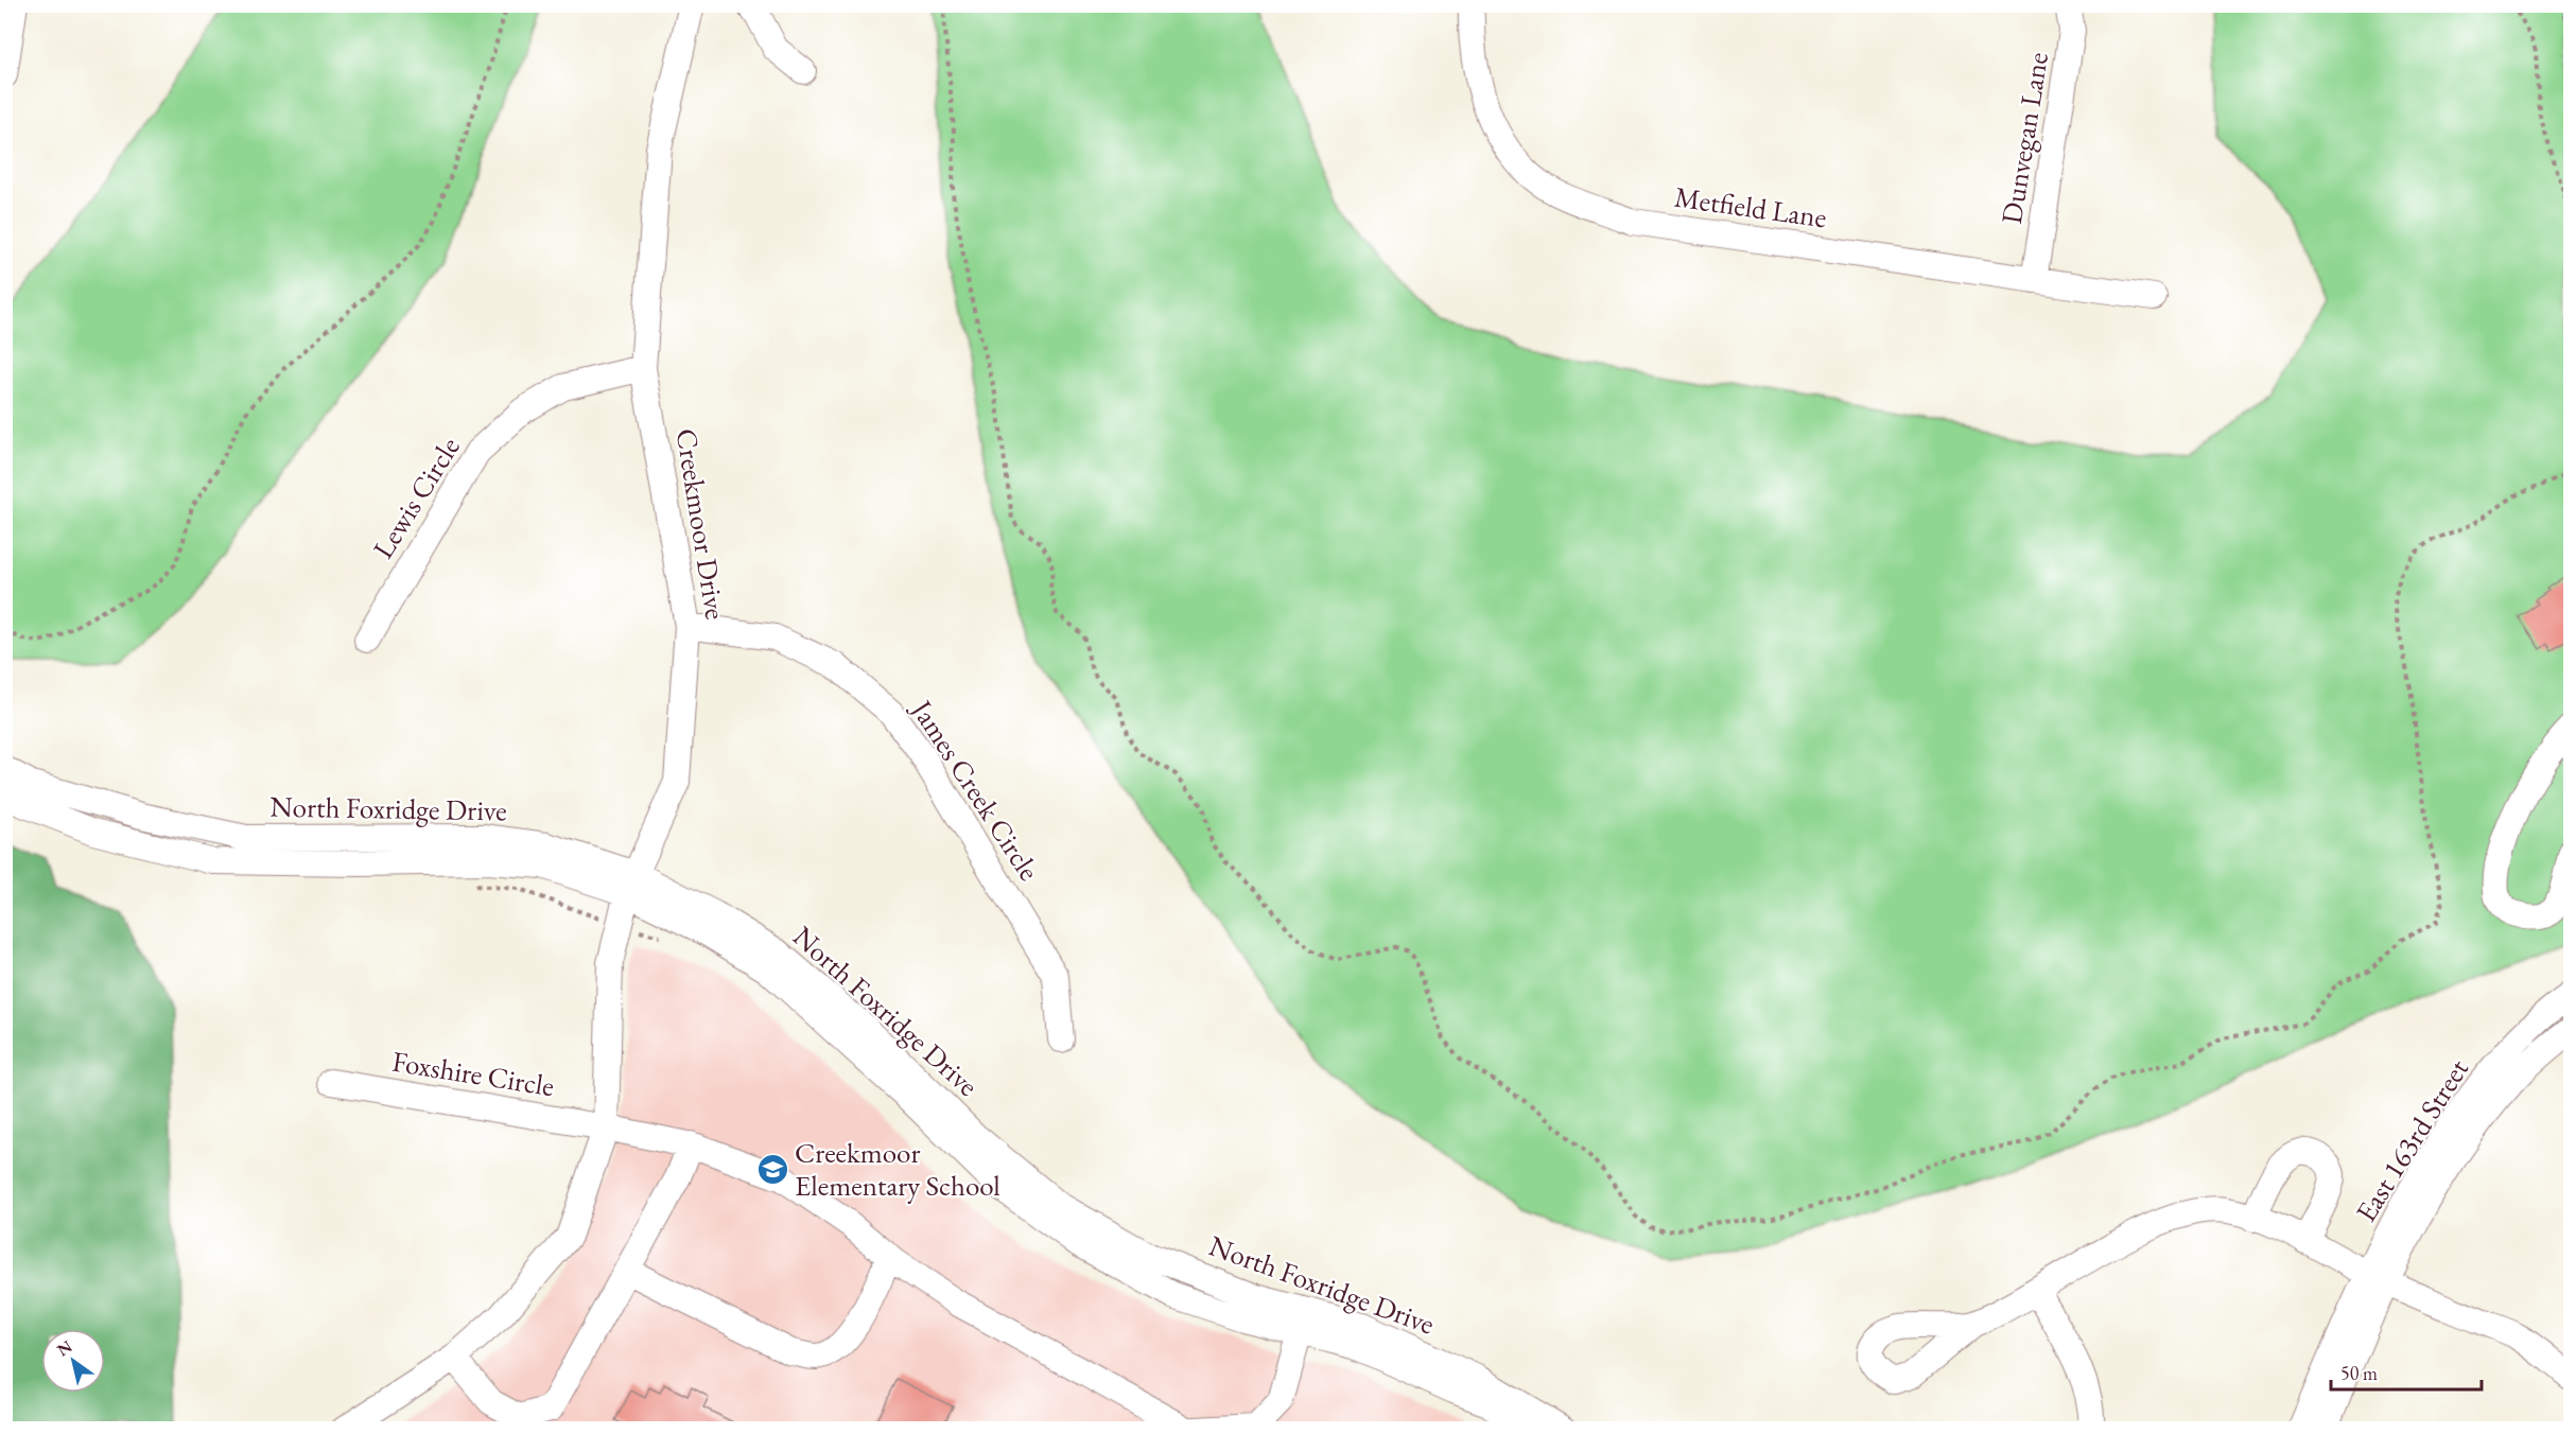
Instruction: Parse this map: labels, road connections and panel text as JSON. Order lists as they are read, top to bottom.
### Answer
{
  "streets": {
    "street": [
      "Dunvegan Lane",
      "Metfield Lane",
      "Lewis Circle",
      "Creekmoor Drive",
      "James Creek Circle",
      "North Foxridge Drive",
      "Foxshire Circle",
      "East 163rd Street"
    ]
  },
  "crossings": [
    ["Dunvegan Lane", "Metfield Lane"],
    ["Lewis Circle", "Creekmoor Drive"],
    ["Creekmoor Drive", "James Creek Circle"],
    ["Creekmoor Drive", "North Foxridge Drive"],
    ["Creekmoor Drive", "Foxshire Circle"]
  ],
  "places": {
    "school or university": ["Creekmoor Elementary School"]
  },
  "scale_bar": "50 m",
  "north": "top left"
}
